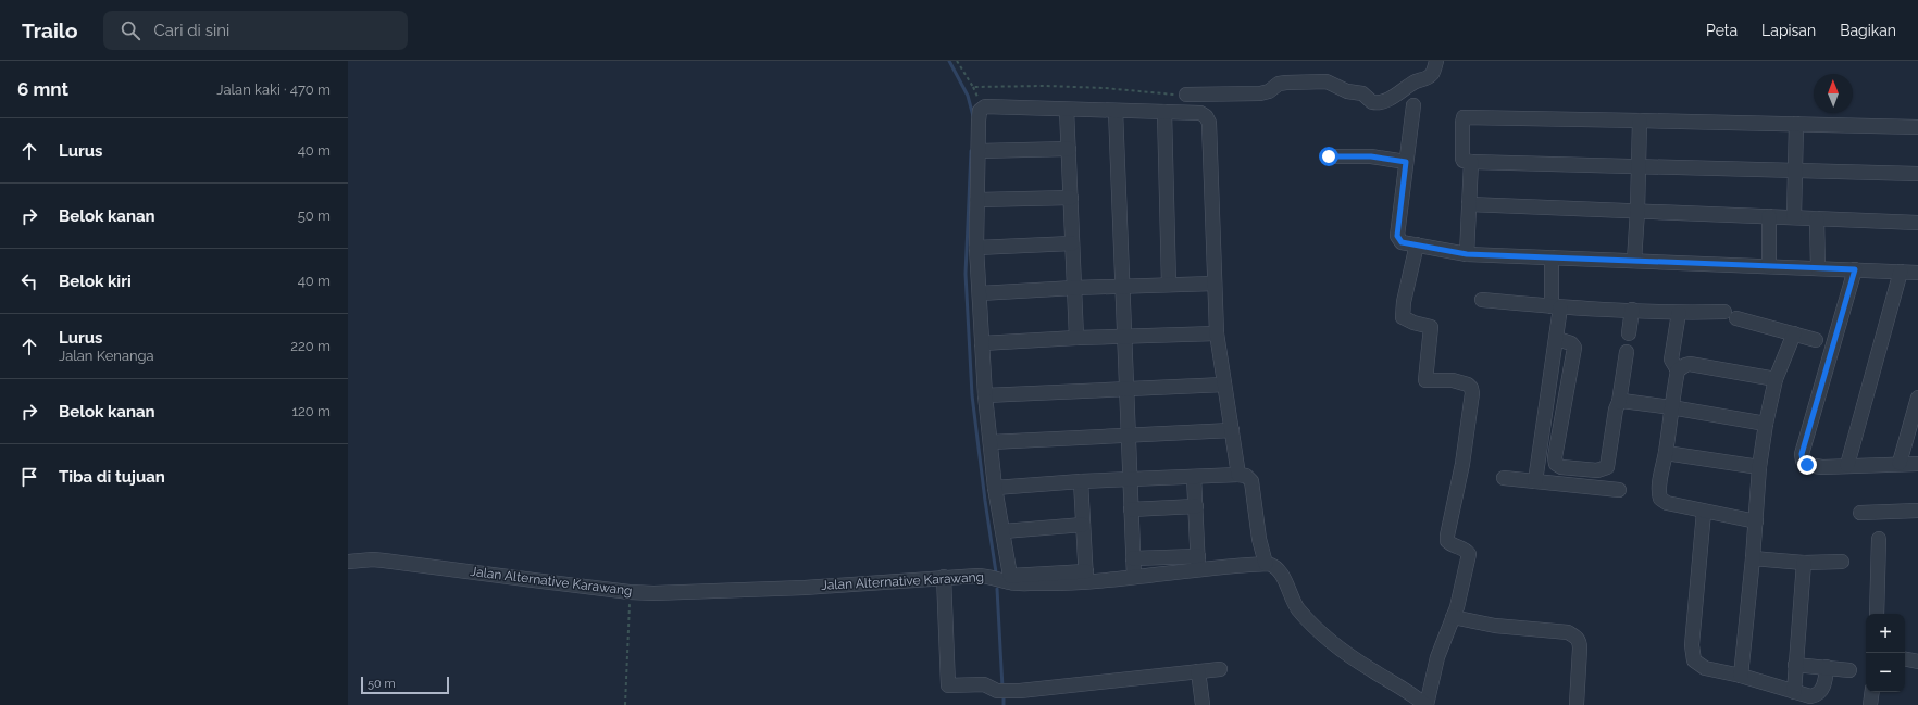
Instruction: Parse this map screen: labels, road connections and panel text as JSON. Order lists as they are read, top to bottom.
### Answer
{
  "streets": {
    "street": ["Jalan Alternative Karawang"]
  },
  "scale_bar": "50 m",
  "north": "top",
  "page": {
    "header": "Trailo",
    "search": "Cari di sini",
    "nav": ["Peta", "Lapisan", "Bagikan"],
    "heading": ["6 mnt", "Jalan kaki · 470 m"],
    "list": [
      ["Lurus", "40 m"],
      ["Belok kanan", "50 m"],
      ["Belok kiri", "40 m"],
      ["Lurus", "Jalan Kenanga", "220 m"],
      ["Belok kanan", "120 m"],
      "Tiba di tujuan"
    ],
    "map_buttons": ["+", "−"],
    "scale": "50 m"
  }
}
